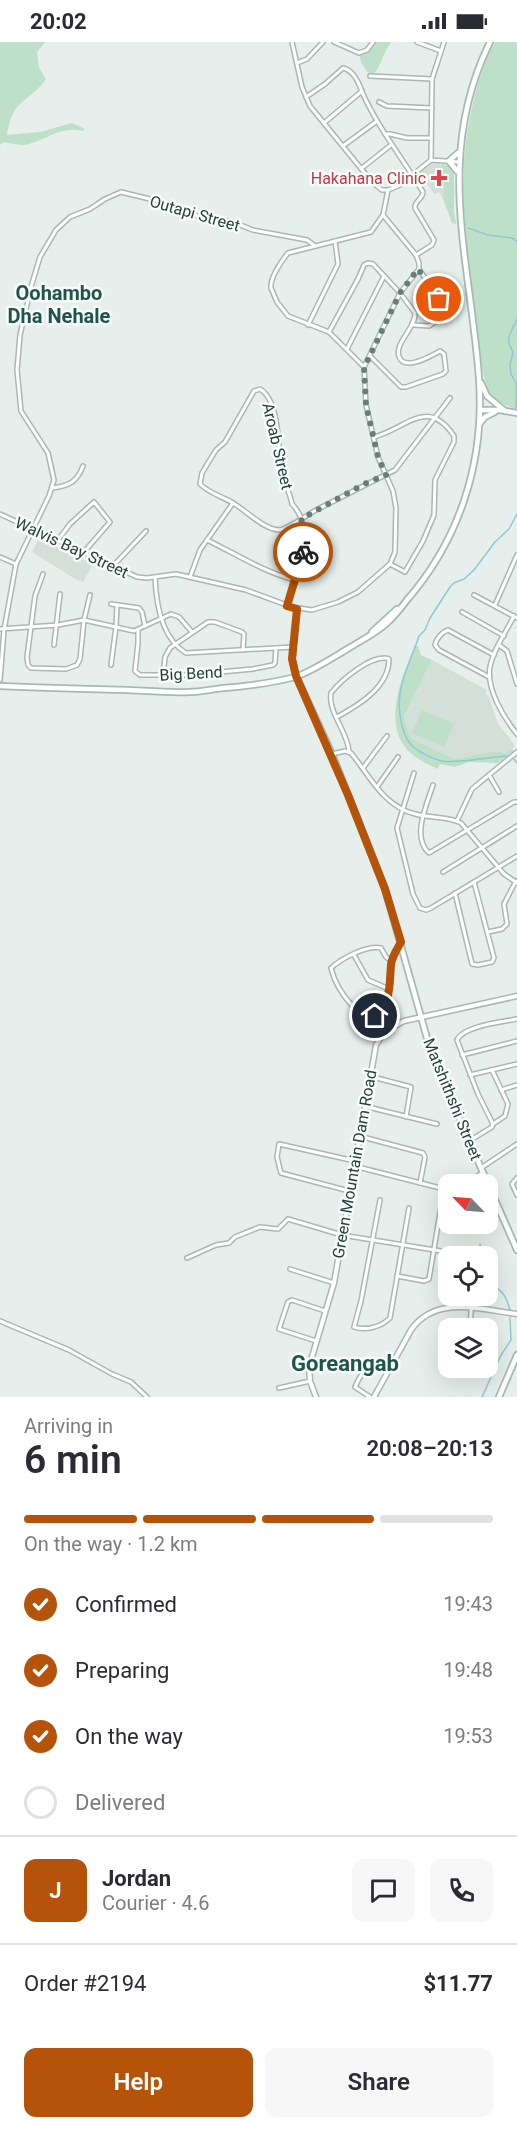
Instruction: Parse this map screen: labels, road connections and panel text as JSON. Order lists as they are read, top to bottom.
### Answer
{
  "streets": {
    "main road": ["Matshithshi Street"],
    "street": [
      "Outapi Street",
      "Aroab Street",
      "Walvis Bay Street",
      "Big Bend",
      "Green Mountain Dam Road"
    ]
  },
  "districts": ["Oohambo Dha Nehale", "Goreangab"],
  "places": {
    "health": ["Hakahana Clinic"]
  },
  "north": "top left",
  "page": {
    "status": "20:02",
    "heading": ["6 min", "Arriving in", "20:08–20:13"],
    "panel": [
      "Jordan",
      "Courier · 4.6",
      "Order #2194",
      "$11.77"
    ],
    "bar": "On the way · 1.2 km",
    "list": [
      ["Confirmed", "19:43"],
      ["Preparing", "19:48"],
      ["On the way", "19:53"],
      "Delivered"
    ],
    "round": "J",
    "buttons": ["Help", "Share"]
  }
}
